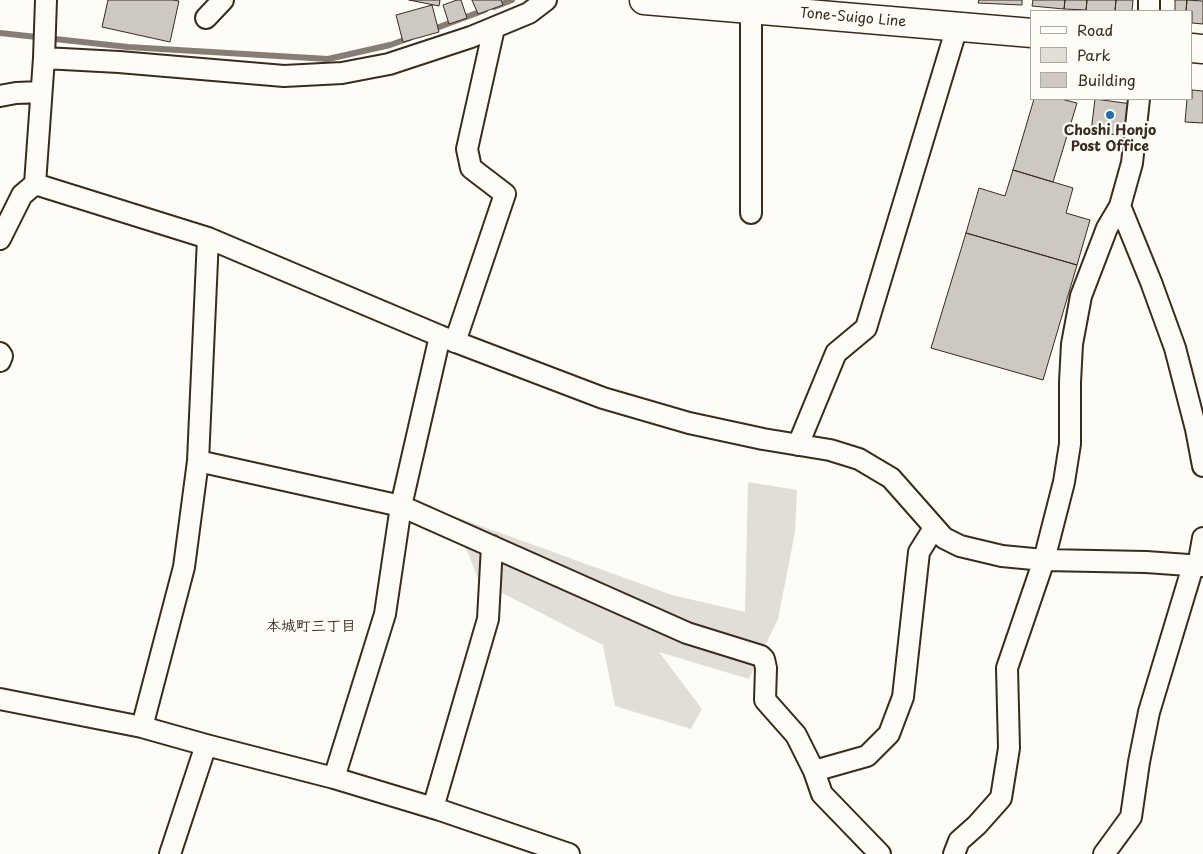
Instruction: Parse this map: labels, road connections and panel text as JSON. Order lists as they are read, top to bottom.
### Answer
{
  "streets": {
    "highway": ["Tone-Suigo Line"]
  },
  "districts": ["本城町三丁目"],
  "places": ["Choshi Honjo Post Office"],
  "legend": ["Road", "Park", "Building"]
}
